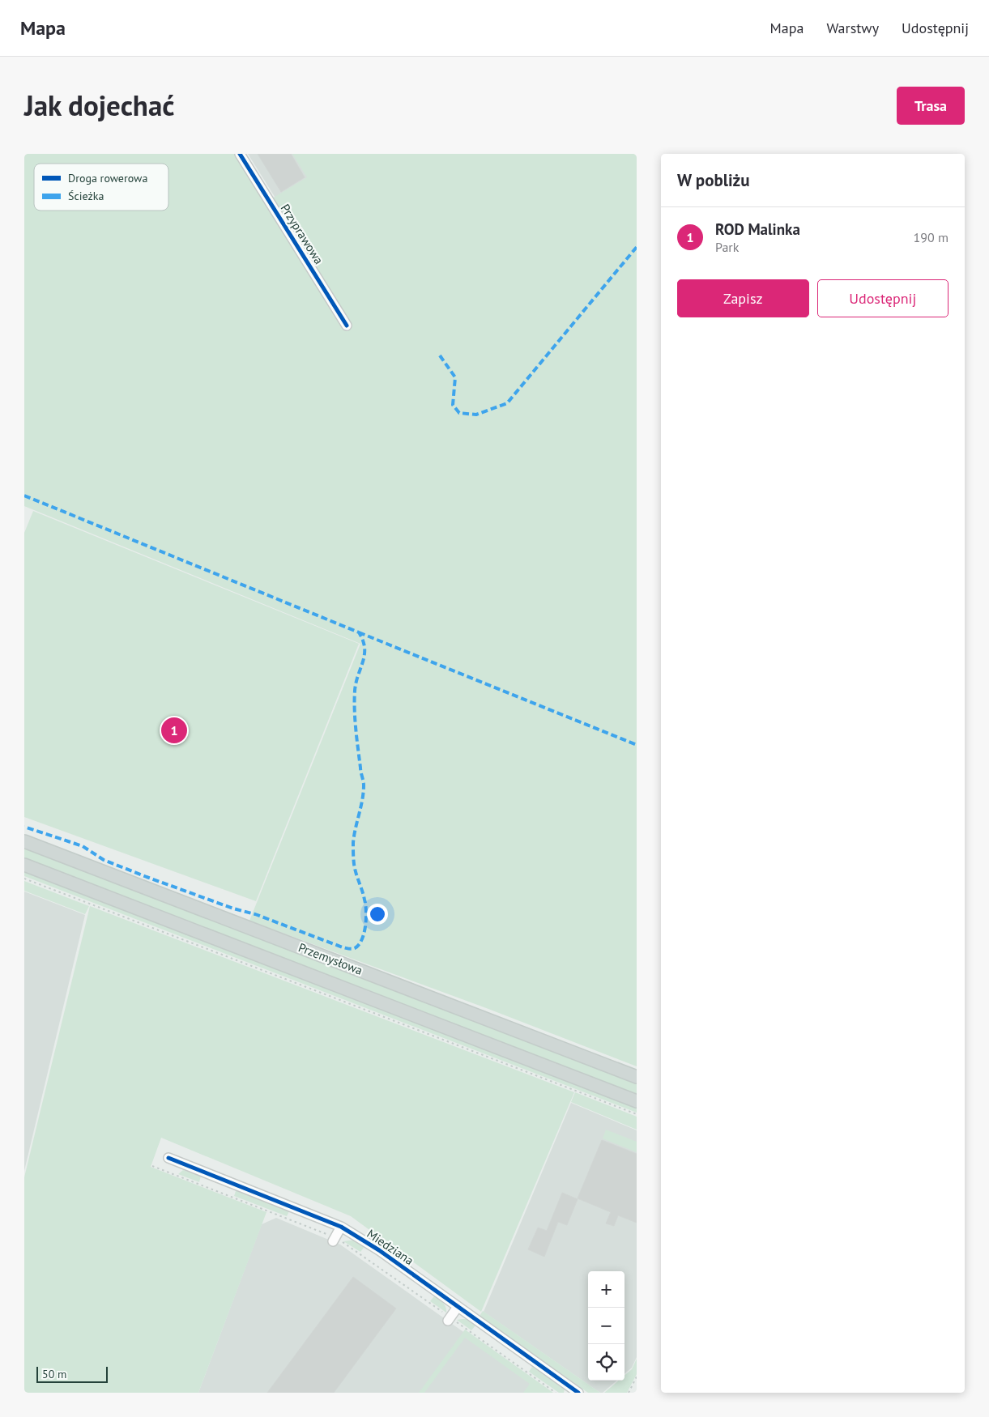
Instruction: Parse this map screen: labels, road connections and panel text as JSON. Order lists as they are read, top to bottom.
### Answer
{
  "streets": {
    "main road": ["Przemysłowa"],
    "street": ["Przyprawowa", "Miedziana"]
  },
  "legend": ["Droga rowerowa", "Ścieżka"],
  "scale_bar": "50 m",
  "page": {
    "header": "Mapa",
    "nav": ["Mapa", "Warstwy", "Udostępnij"],
    "title": "Jak dojechać",
    "buttons": [
      "Trasa",
      ["Zapisz", "Udostępnij"]
    ],
    "heading": "W pobliżu",
    "list": [
      {
        "mark": "1",
        "name": "ROD Malinka",
        "note": "Park",
        "value": "190 m"
      }
    ],
    "pins": "1",
    "map_buttons": ["+", "−"],
    "scale": "50 m"
  }
}
